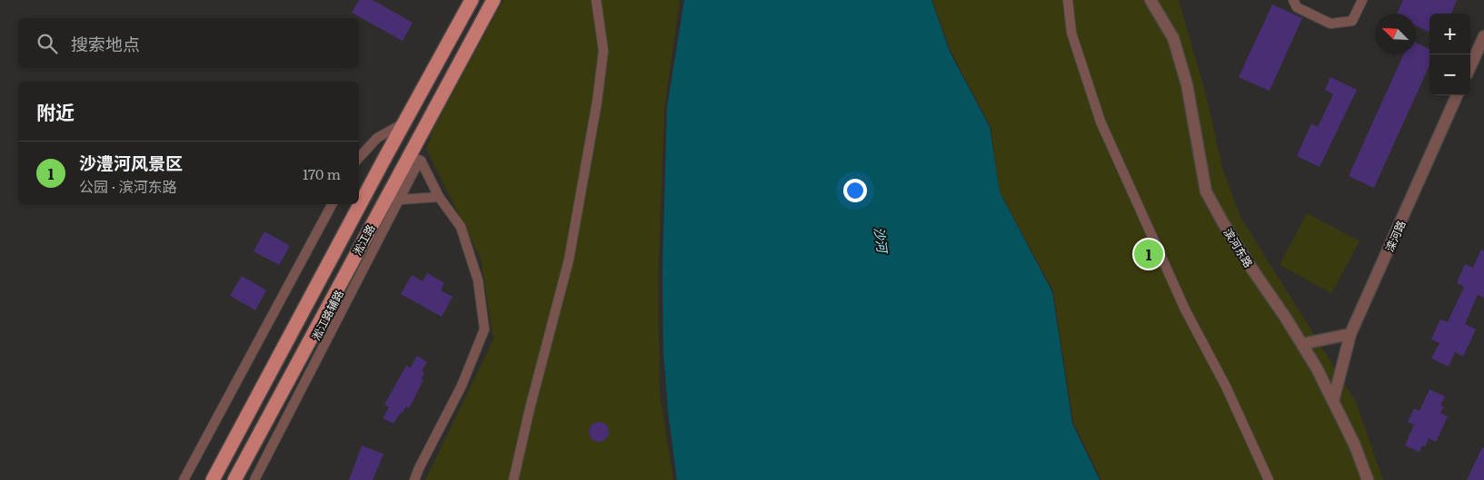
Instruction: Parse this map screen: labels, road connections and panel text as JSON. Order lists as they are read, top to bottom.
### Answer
{
  "streets": {
    "main road": ["淞江路"],
    "street": ["滦河路", "滨河东路", "淞江路辅路"]
  },
  "crossings": [
    ["滦河路", "滨河东路"],
    ["淞江路", "淞江路辅路"]
  ],
  "water": ["沙河"],
  "north": "top left",
  "page": {
    "map_buttons": ["+", "−"],
    "search": "搜索地点",
    "heading": "附近",
    "list": [
      {
        "mark": "1",
        "name": "沙澧河风景区",
        "note": "公园 · 滨河东路",
        "value": "170 m"
      }
    ],
    "pins": "1"
  }
}
